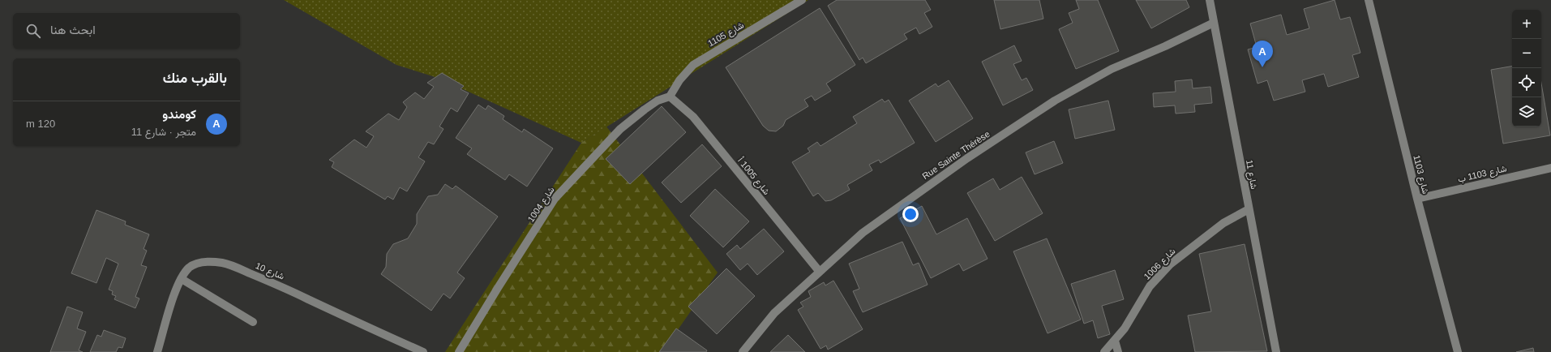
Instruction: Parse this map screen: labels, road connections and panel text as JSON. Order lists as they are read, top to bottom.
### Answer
{
  "streets": {
    "street": [
      "شارع 1105",
      "Rue Sainte Thérèse",
      "شارع 1103 ب",
      "شارع 11",
      "شارع 1103",
      "شارع 1005 أ",
      "شارع 1004",
      "شارع 1006",
      "شارع 10"
    ]
  },
  "crossings": [
    ["شارع 1105", "شارع 1005 أ"],
    ["شارع 1105", "شارع 1004"],
    ["Rue Sainte Thérèse", "شارع 11"],
    ["Rue Sainte Thérèse", "شارع 1005 أ"],
    ["شارع 1103 ب", "شارع 1103"],
    ["شارع 11", "شارع 1006"],
    ["شارع 1005 أ", "شارع 1004"]
  ],
  "page": {
    "map_buttons": ["+", "−"],
    "search": "ابحث هنا",
    "pins": "A",
    "heading": "بالقرب منك",
    "list": [
      {
        "mark": "A",
        "name": "كومندو",
        "note": "متجر · شارع 11",
        "value": "120 m"
      }
    ]
  }
}
